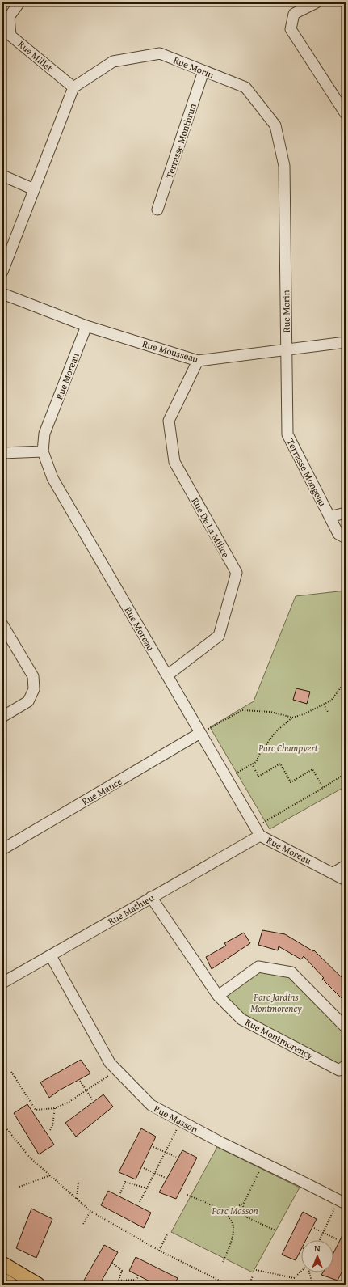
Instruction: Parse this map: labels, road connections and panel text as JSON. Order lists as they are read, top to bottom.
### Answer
{
  "streets": {
    "street": [
      "Rue Millet",
      "Rue Morin",
      "Terrasse Montbrun",
      "Rue Mousseau",
      "Rue Moreau",
      "Terrasse Mongeau",
      "Rue De La Milice",
      "Rue Mance",
      "Rue Mathieu",
      "Rue Montmorency",
      "Rue Masson"
    ]
  },
  "crossings": [
    ["Rue Millet", "Rue Morin"],
    ["Rue Morin", "Terrasse Montbrun"],
    ["Rue Morin", "Rue Mousseau"],
    ["Rue Morin", "Terrasse Mongeau"],
    ["Rue Mousseau", "Rue Moreau"],
    ["Rue Mousseau", "Terrasse Mongeau"],
    ["Rue Mousseau", "Rue De La Milice"],
    ["Rue Moreau", "Rue De La Milice"],
    ["Rue Moreau", "Rue Mance"],
    ["Rue Moreau", "Rue Mathieu"],
    ["Rue Mathieu", "Rue Montmorency"],
    ["Rue Mathieu", "Rue Masson"]
  ],
  "parks": ["Parc Champvert", "Parc Jardins Montmorency", "Parc Masson"],
  "north": "top"
}
